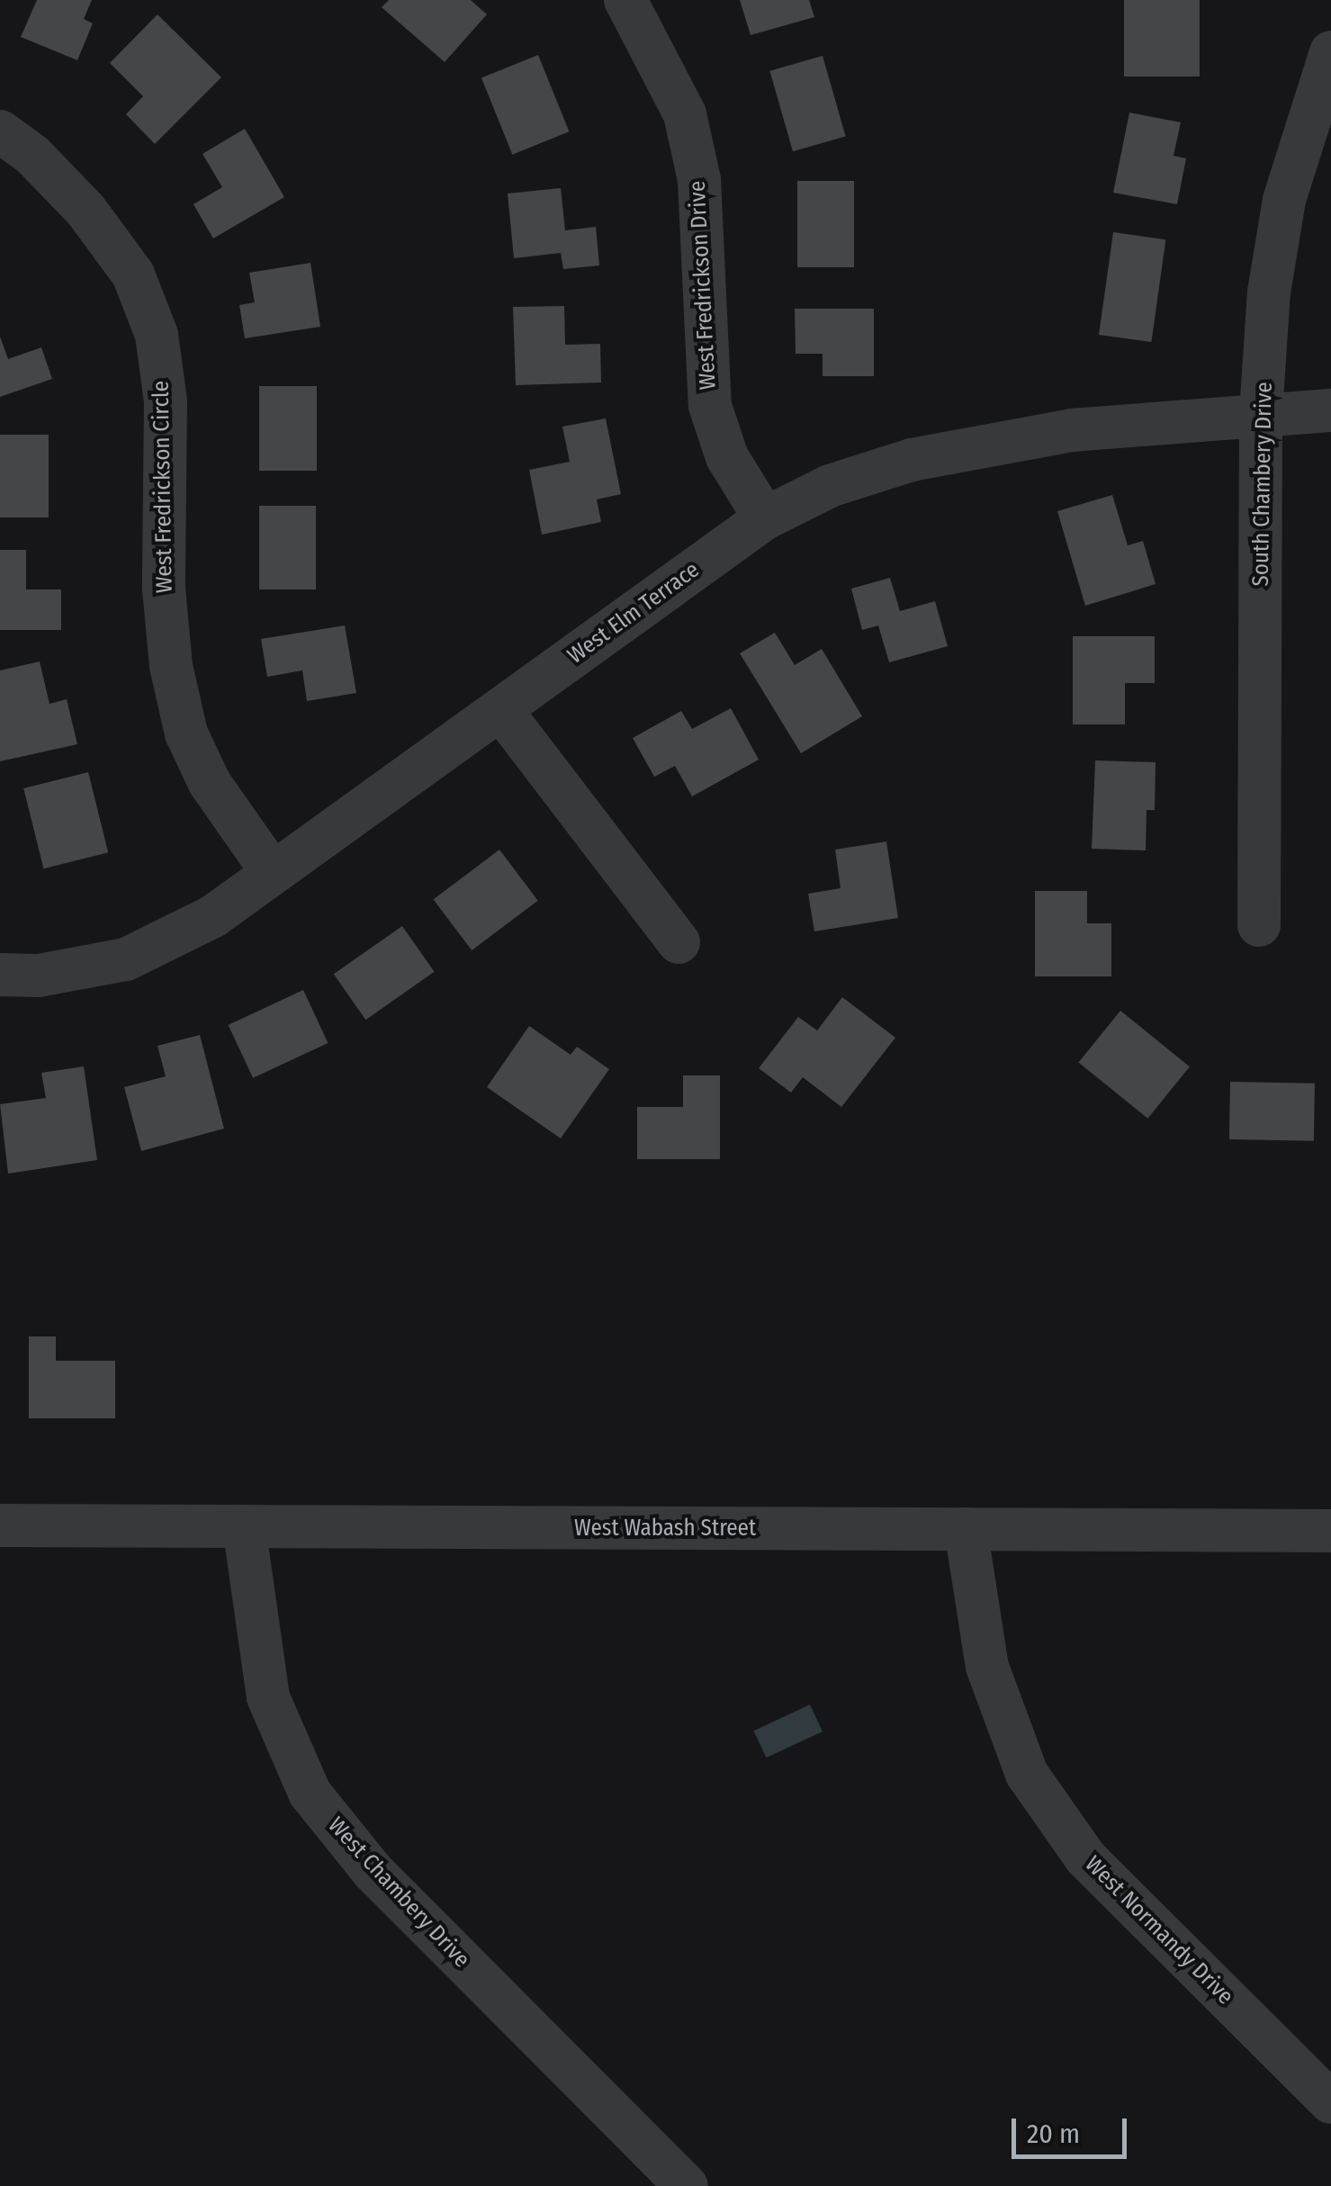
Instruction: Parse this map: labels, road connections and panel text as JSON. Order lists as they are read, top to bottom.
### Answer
{
  "streets": {
    "street": [
      "West Fredrickson Drive",
      "South Chambery Drive",
      "West Fredrickson Circle",
      "West Elm Terrace",
      "West Wabash Street",
      "West Chambery Drive",
      "West Normandy Drive"
    ]
  },
  "crossings": [
    ["West Fredrickson Drive", "West Elm Terrace"],
    ["South Chambery Drive", "West Elm Terrace"],
    ["West Fredrickson Circle", "West Elm Terrace"],
    ["West Wabash Street", "West Chambery Drive"],
    ["West Wabash Street", "West Normandy Drive"]
  ],
  "scale_bar": "20 m"
}
